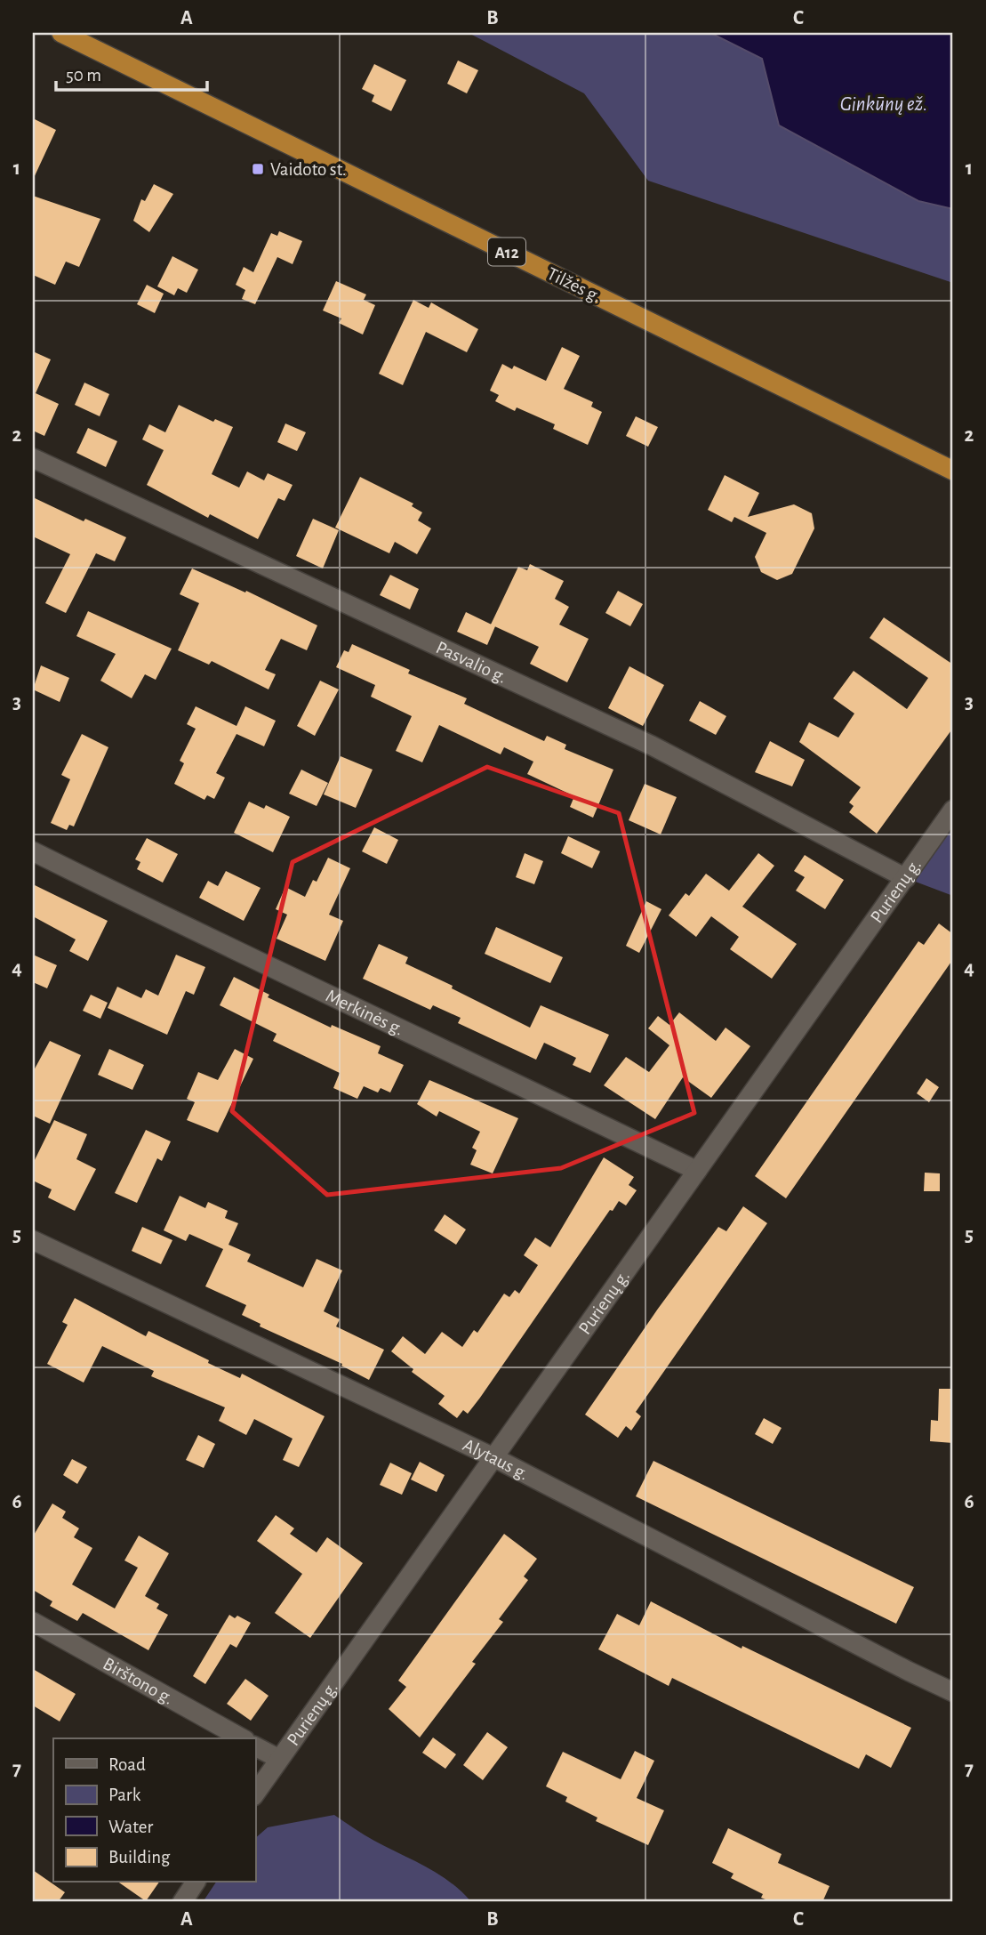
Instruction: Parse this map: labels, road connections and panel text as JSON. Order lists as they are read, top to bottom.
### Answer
{
  "streets": {
    "highway": ["A12", "Tilžės g."],
    "street": [
      "Pasvalio g.",
      "Purienų g.",
      "Merkinės g.",
      "Alytaus g.",
      "Birštono g."
    ]
  },
  "crossings": [
    ["Pasvalio g.", "Purienų g."],
    ["Purienų g.", "Merkinės g."],
    ["Purienų g.", "Alytaus g."]
  ],
  "water": ["Ginkūnų ež."],
  "places": {
    "transit": ["Vaidoto st."]
  },
  "legend": [
    "Road",
    "Park",
    "Water",
    "Building"
  ],
  "scale_bar": "50 m",
  "grid": {
    "columns": ["A", "B", "C"],
    "rows": [
      "1",
      "2",
      "3",
      "4",
      "5",
      "6",
      "7"
    ]
  }
}
